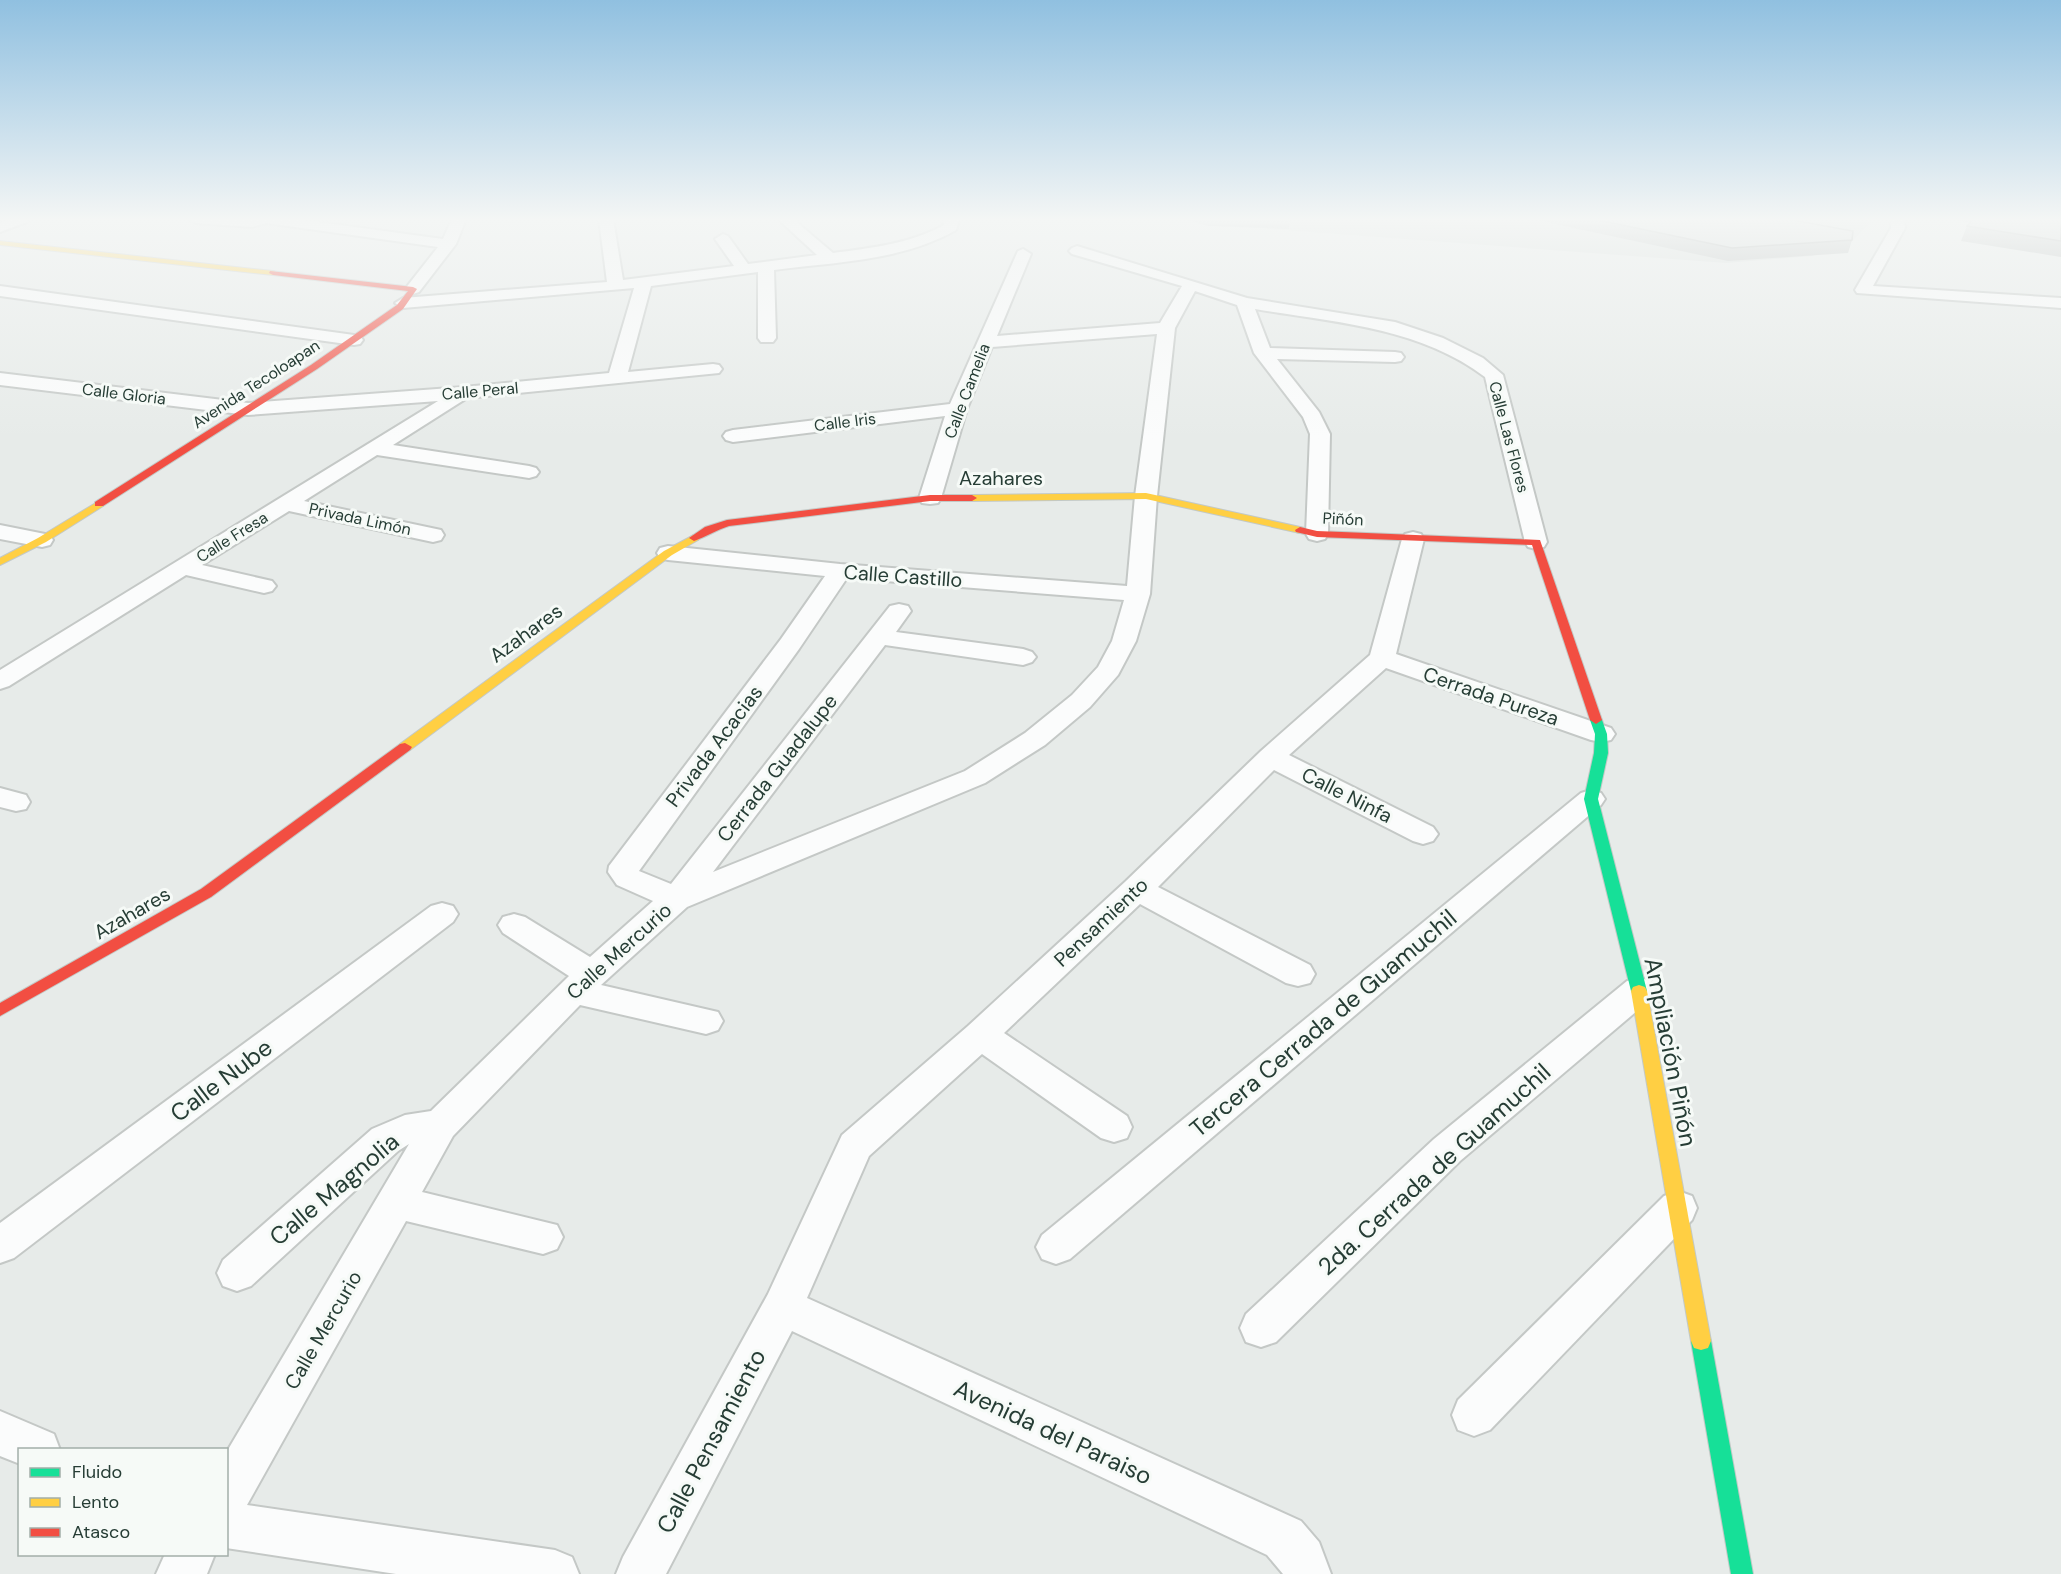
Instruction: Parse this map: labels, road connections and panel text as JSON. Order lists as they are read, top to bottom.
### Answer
{
  "streets": {
    "street": [
      "Avenida Tecoloapan",
      "Calle Peral",
      "Calle Camelia",
      "Calle Gloria",
      "Calle Iris",
      "Calle Las Flores",
      "Azahares",
      "Privada Limón",
      "Piñón",
      "Calle Fresa",
      "Calle Castillo",
      "Cerrada Pureza",
      "Privada Acacias",
      "Cerrada Guadalupe",
      "Calle Ninfa",
      "Pensamiento",
      "Calle Mercurio",
      "Tercera Cerrada de Guamuchil",
      "Ampliación Piñón",
      "Calle Nube",
      "2da. Cerrada de Guamuchil",
      "Calle Magnolia",
      "Avenida del Paraiso",
      "Calle Pensamiento"
    ]
  },
  "crossings": [
    ["Avenida Tecoloapan", "Calle Peral"],
    ["Avenida Tecoloapan", "Calle Gloria"],
    ["Calle Peral", "Calle Gloria"],
    ["Calle Peral", "Calle Fresa"],
    ["Calle Camelia", "Calle Iris"],
    ["Calle Camelia", "Azahares"],
    ["Calle Las Flores", "Piñón"],
    ["Calle Las Flores", "Ampliación Piñón"],
    ["Azahares", "Piñón"],
    ["Azahares", "Calle Castillo"],
    ["Azahares", "Calle Mercurio"],
    ["Privada Limón", "Calle Fresa"],
    ["Piñón", "Calle Mercurio"],
    ["Piñón", "Ampliación Piñón"],
    ["Calle Castillo", "Privada Acacias"],
    ["Calle Castillo", "Calle Mercurio"],
    ["Cerrada Pureza", "Pensamiento"],
    ["Cerrada Pureza", "Ampliación Piñón"],
    ["Privada Acacias", "Cerrada Guadalupe"],
    ["Privada Acacias", "Calle Mercurio"],
    ["Cerrada Guadalupe", "Calle Mercurio"],
    ["Calle Ninfa", "Pensamiento"],
    ["Pensamiento", "Avenida del Paraiso"],
    ["Pensamiento", "Calle Pensamiento"],
    ["Calle Mercurio", "Calle Magnolia"],
    ["Tercera Cerrada de Guamuchil", "Ampliación Piñón"],
    ["Ampliación Piñón", "2da. Cerrada de Guamuchil"],
    ["Avenida del Paraiso", "Calle Pensamiento"]
  ],
  "legend": ["Fluido", "Lento", "Atasco"]
}
